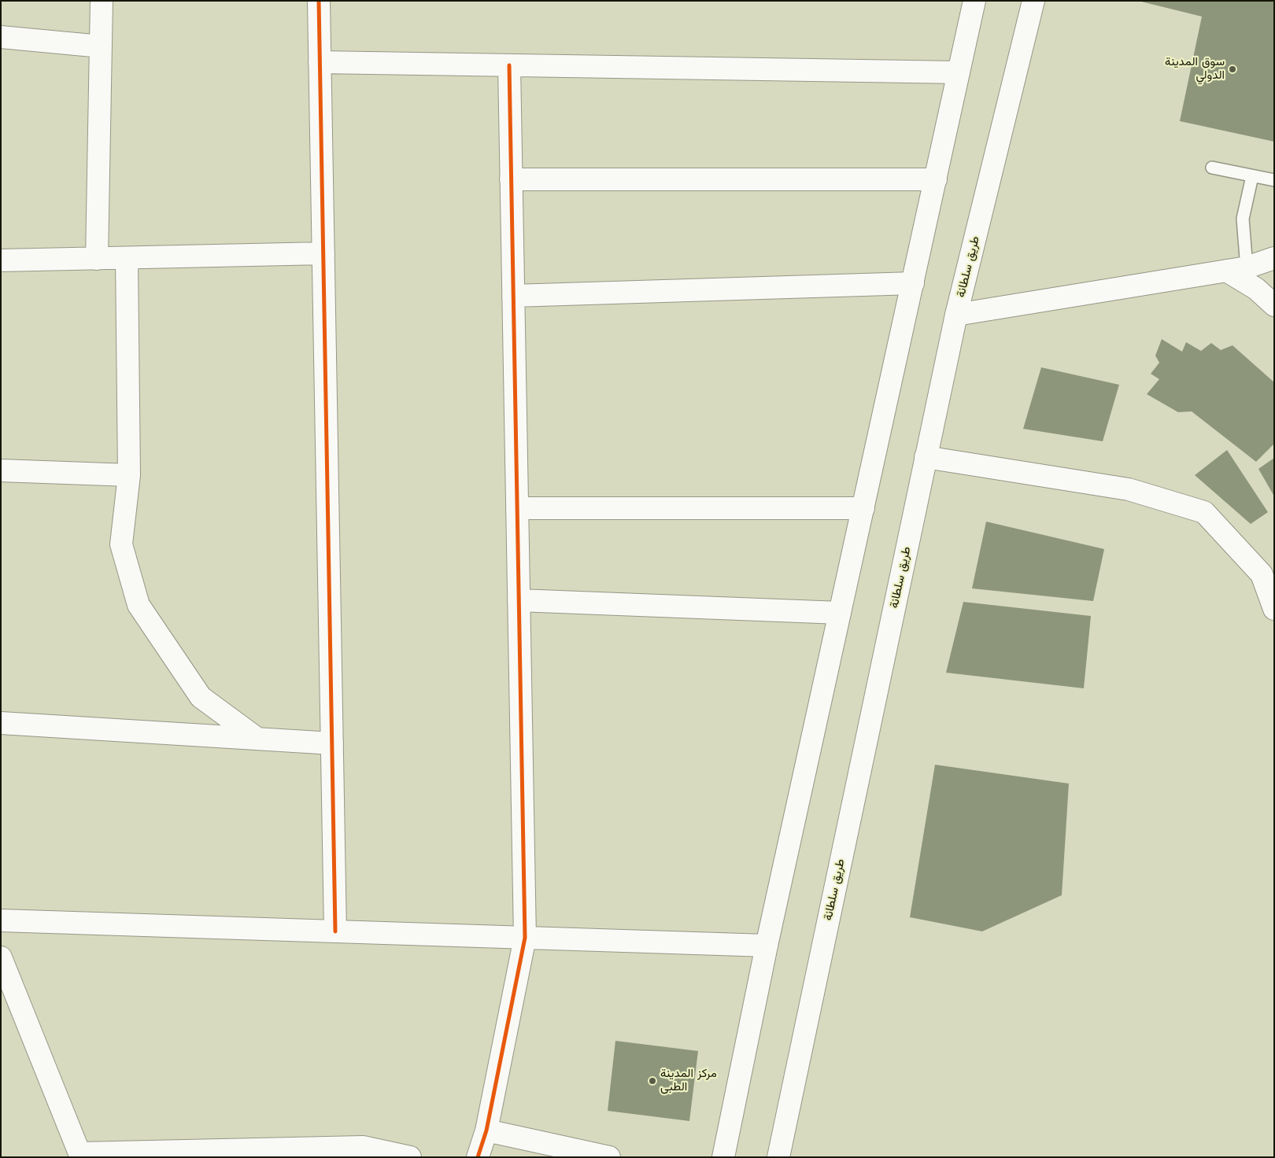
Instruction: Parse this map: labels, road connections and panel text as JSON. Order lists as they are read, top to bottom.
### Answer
{
  "streets": {
    "street": ["طريق سلطانة"]
  },
  "places": ["سوق المدينة الدولي", "مرکز المدینة الطبی"]
}
